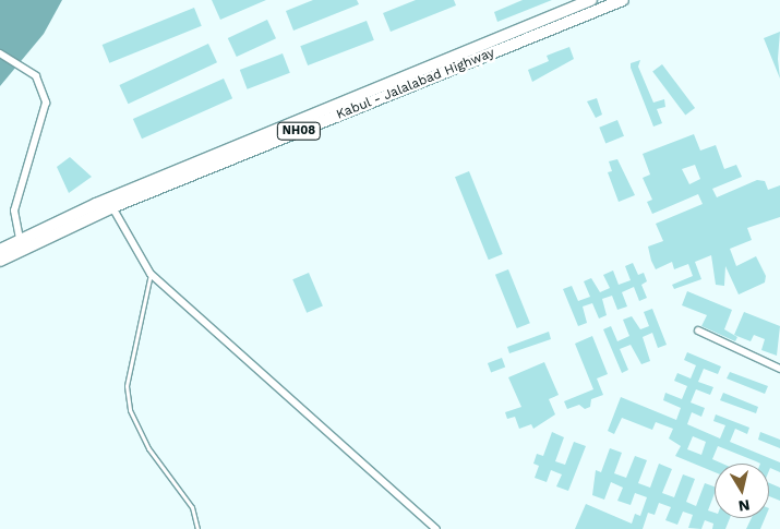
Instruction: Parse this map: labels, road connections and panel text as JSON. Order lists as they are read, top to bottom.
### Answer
{
  "streets": {
    "highway": ["Kabul - Jalalabad Highway", "NH08"]
  },
  "north": "bottom"
}
